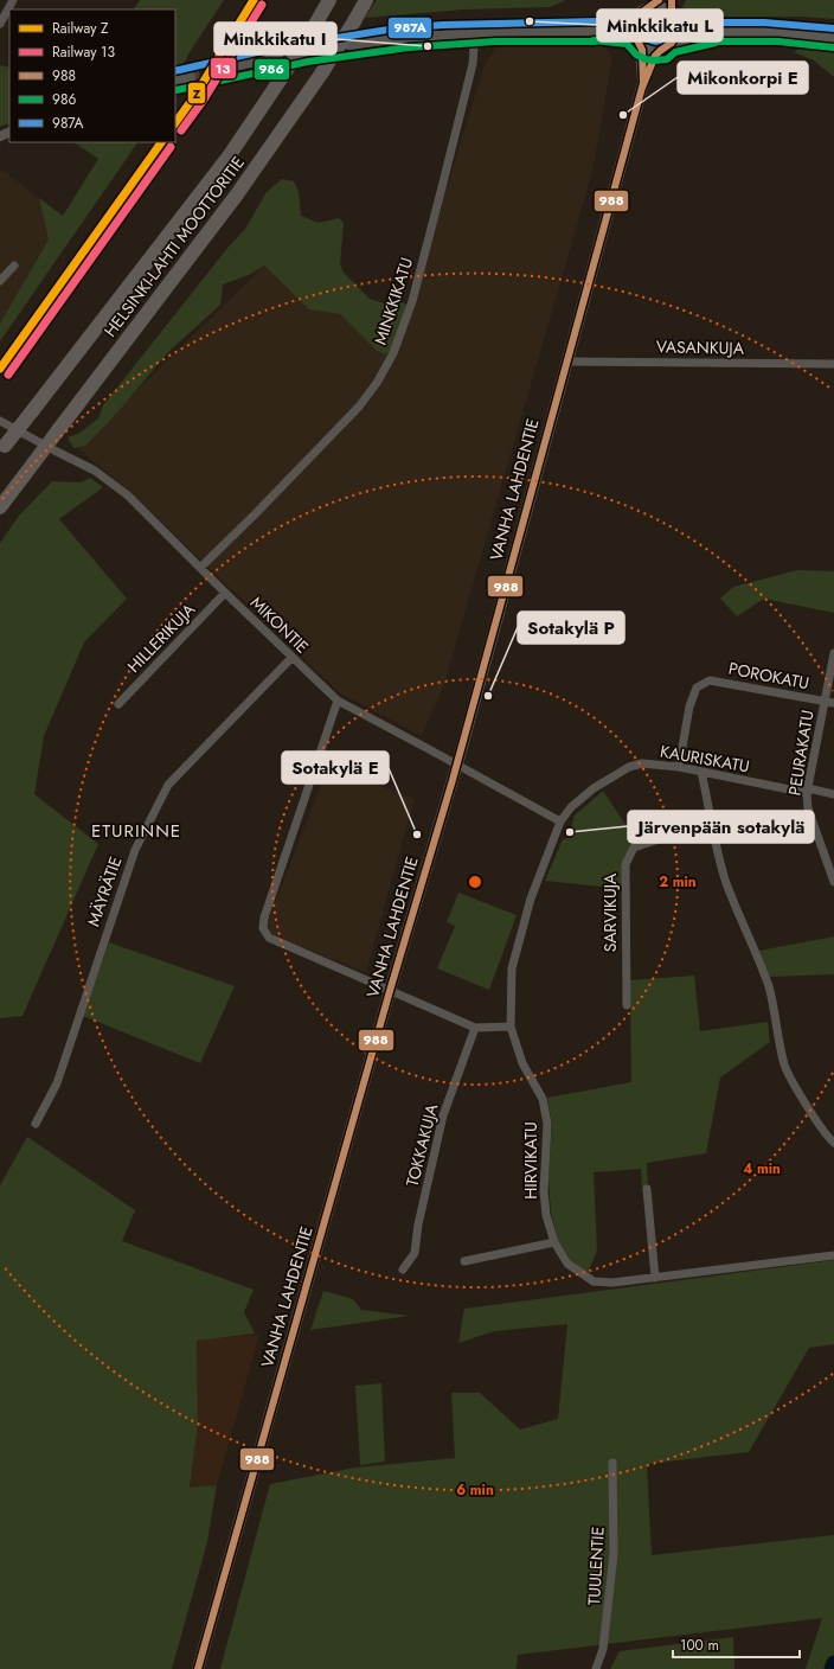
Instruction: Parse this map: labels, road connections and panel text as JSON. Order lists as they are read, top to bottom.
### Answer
{
  "streets": {
    "highway": ["HELSINKI-LAHTI MOOTTORITIE"],
    "main road": ["VANHA LAHDENTIE"],
    "street": [
      "MINKKIKATU",
      "VASANKUJA",
      "MIKONTIE",
      "HILLERIKUJA",
      "POROKATU",
      "PEURAKATU",
      "KAURISKATU",
      "MÄYRÄTIE",
      "SARVIKUJA",
      "TOKKAKUJA",
      "HIRVIKATU",
      "TUULENTIE"
    ]
  },
  "crossings": [
    ["MINKKIKATU", "MIKONTIE"],
    ["VASANKUJA", "VANHA LAHDENTIE"],
    ["MIKONTIE", "HILLERIKUJA"],
    ["MIKONTIE", "KAURISKATU"],
    ["MIKONTIE", "MÄYRÄTIE"],
    ["MIKONTIE", "HIRVIKATU"],
    ["POROKATU", "PEURAKATU"],
    ["POROKATU", "KAURISKATU"],
    ["PEURAKATU", "KAURISKATU"],
    ["KAURISKATU", "HIRVIKATU"]
  ],
  "districts": ["ETURINNE"],
  "places": [
    "Minkkikatu L",
    "Minkkikatu I",
    "Mikonkorpi E",
    "Sotakylä P",
    "Järvenpään sotakylä",
    "Sotakylä E"
  ],
  "lines": [
    "rail line Z",
    "transit line 988",
    "rail line 13",
    "transit line 986",
    "transit line 987A"
  ],
  "legend": [
    "Railway Z",
    "Railway 13",
    "988",
    "986",
    "987A"
  ],
  "scale_bar": "100 m",
  "rings": ["2 min", "4 min", "6 min"]
}
